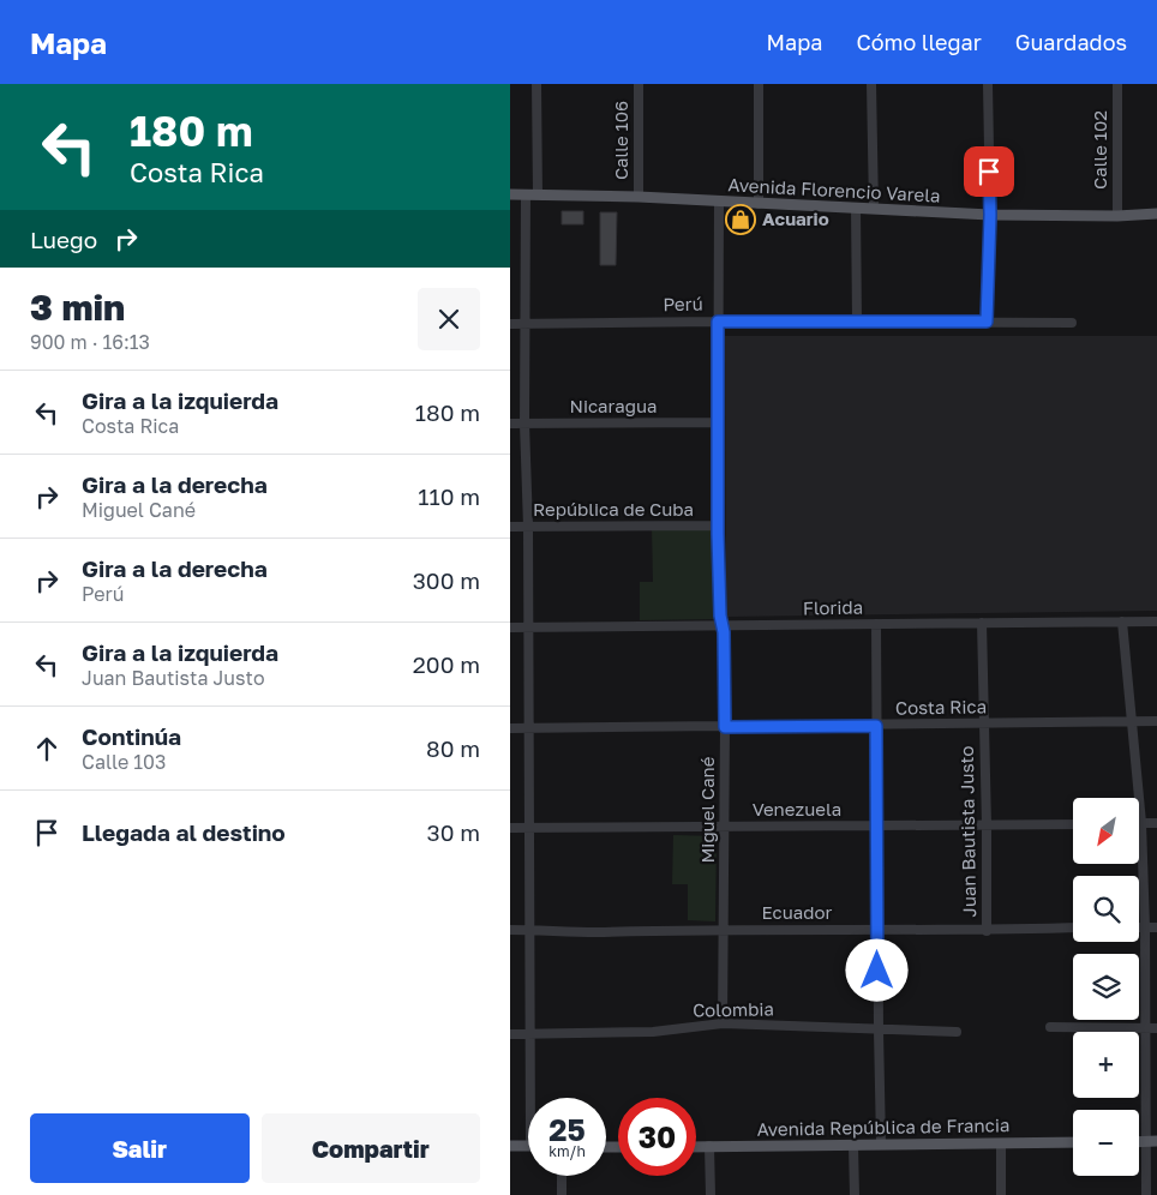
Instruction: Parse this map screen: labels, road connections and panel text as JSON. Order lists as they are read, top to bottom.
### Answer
{
  "streets": {
    "main road": ["Avenida Florencio Varela", "Avenida República de Francia"],
    "street": [
      "Calle 106",
      "Calle 102",
      "Perú",
      "Nicaragua",
      "República de Cuba",
      "Florida",
      "Costa Rica",
      "Miguel Cané",
      "Venezuela",
      "Juan Bautista Justo",
      "Ecuador",
      "Colombia"
    ]
  },
  "crossings": [
    ["Calle 106", "Avenida Florencio Varela"],
    ["Calle 102", "Avenida Florencio Varela"],
    ["Avenida Florencio Varela", "Miguel Cané"],
    ["Perú", "Miguel Cané"],
    ["Nicaragua", "Miguel Cané"],
    ["República de Cuba", "Miguel Cané"],
    ["Florida", "Miguel Cané"],
    ["Florida", "Juan Bautista Justo"],
    ["Costa Rica", "Miguel Cané"],
    ["Costa Rica", "Juan Bautista Justo"],
    ["Miguel Cané", "Venezuela"],
    ["Miguel Cané", "Ecuador"],
    ["Miguel Cané", "Colombia"],
    ["Venezuela", "Juan Bautista Justo"],
    ["Juan Bautista Justo", "Ecuador"]
  ],
  "places": {
    "shop": ["Acuario"]
  },
  "north": "bottom left",
  "page": {
    "header": "Mapa",
    "nav": ["Mapa", "Cómo llegar", "Guardados"],
    "turn": ["180 m", "Costa Rica"],
    "then": "Luego",
    "heading": ["3 min", "900 m · 16:13"],
    "list": [
      {
        "name": "Gira a la izquierda",
        "note": "Costa Rica",
        "value": "180 m"
      },
      {
        "name": "Gira a la derecha",
        "note": "Miguel Cané",
        "value": "110 m"
      },
      {
        "name": "Gira a la derecha",
        "note": "Perú",
        "value": "300 m"
      },
      {
        "name": "Gira a la izquierda",
        "note": "Juan Bautista Justo",
        "value": "200 m"
      },
      {
        "name": "Continúa",
        "note": "Calle 103",
        "value": "80 m"
      },
      {
        "name": "Llegada al destino",
        "value": "30 m"
      }
    ],
    "map_buttons": ["+", "−"],
    "speed": "25 km/h",
    "limit": "30",
    "buttons": ["Salir", "Compartir"]
  }
}
